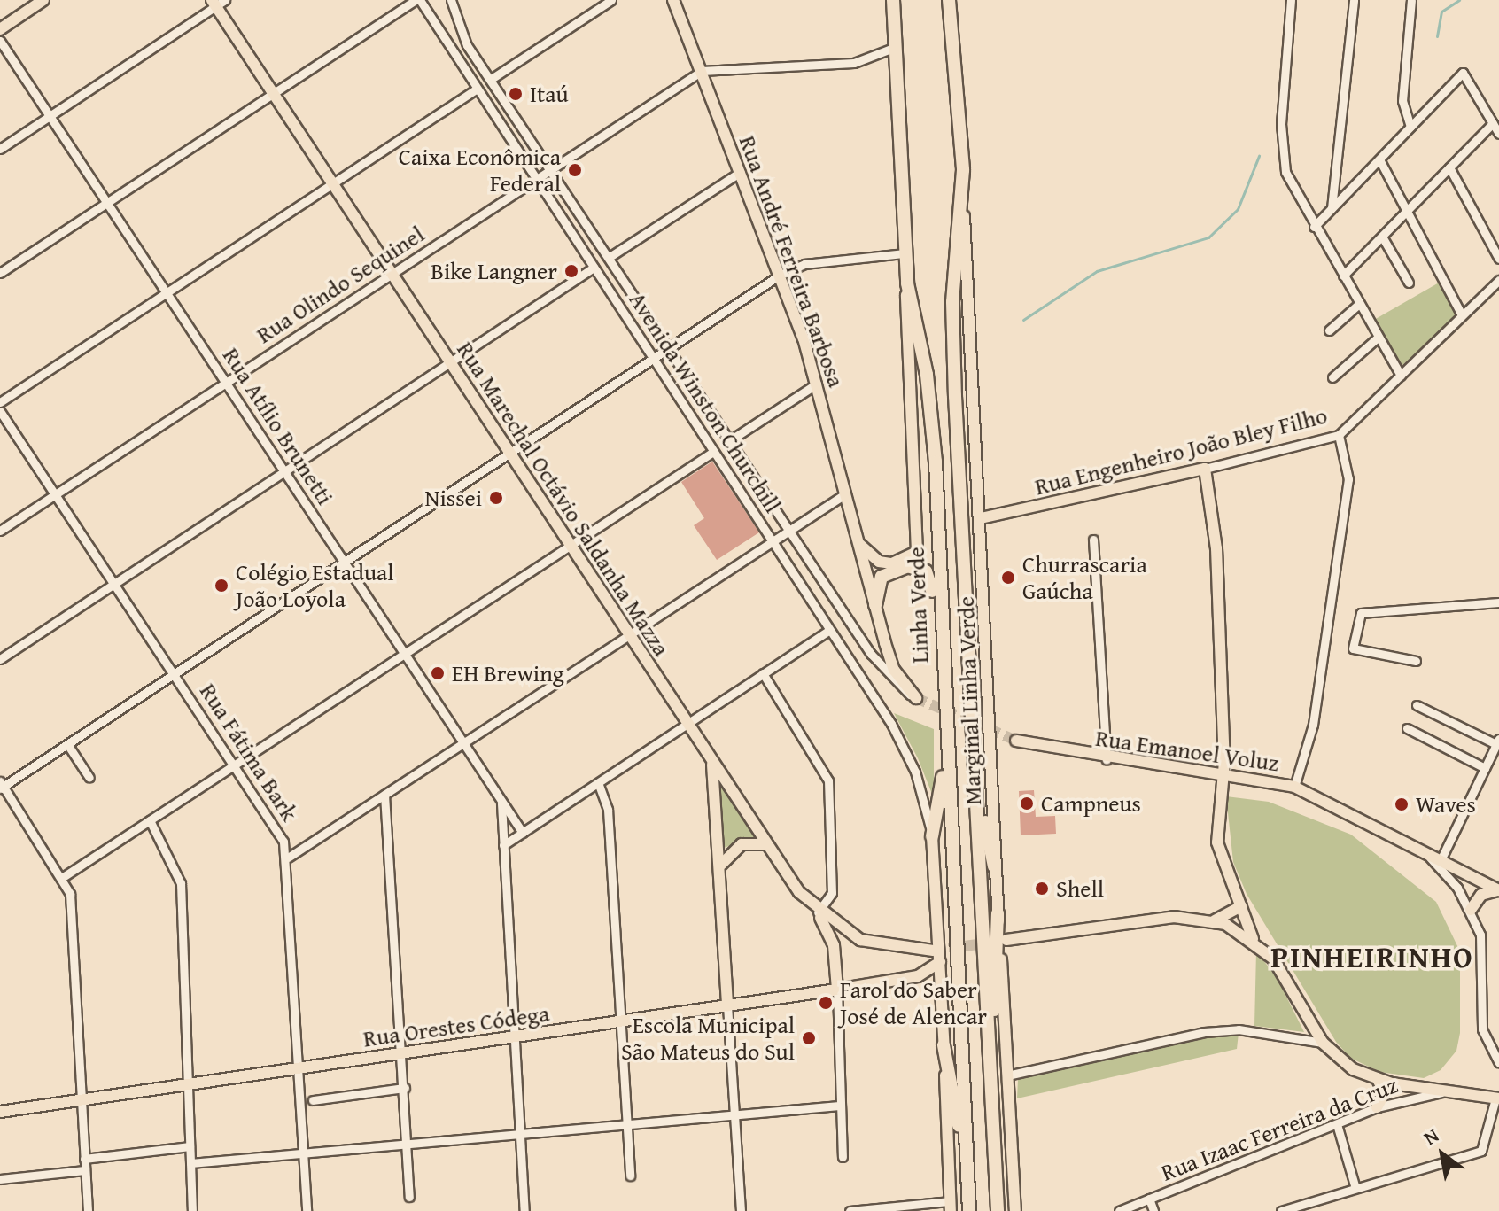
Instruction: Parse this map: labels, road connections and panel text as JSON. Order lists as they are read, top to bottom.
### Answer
{
  "streets": {
    "highway": ["Linha Verde"],
    "main road": [
      "Rua André Ferreira Barbosa",
      "Rua Engenheiro João Bley Filho",
      "Rua Marechal Octávio Saldanha Mazza",
      "Marginal Linha Verde",
      "Rua Emanoel Voluz",
      "Rua Orestes Códega",
      "Rua Izaac Ferreira da Cruz"
    ],
    "street": [
      "Rua Olindo Sequinel",
      "Avenida Winston Churchill",
      "Rua Atílio Brunetti",
      "Rua Fátima Bark"
    ]
  },
  "crossings": [
    ["Rua André Ferreira Barbosa", "Rua Olindo Sequinel"],
    ["Rua André Ferreira Barbosa", "Avenida Winston Churchill"],
    ["Rua Olindo Sequinel", "Avenida Winston Churchill"],
    ["Rua Olindo Sequinel", "Rua Atílio Brunetti"],
    ["Rua Olindo Sequinel", "Rua Marechal Octávio Saldanha Mazza"],
    ["Rua Olindo Sequinel", "Rua Fátima Bark"],
    ["Rua Engenheiro João Bley Filho", "Marginal Linha Verde"],
    ["Linha Verde", "Marginal Linha Verde"],
    ["Rua Fátima Bark", "Rua Orestes Códega"]
  ],
  "districts": ["PINHEIRINHO"],
  "places": [
    "Itaú",
    "Caixa Econômica Federal",
    "Bike Langner",
    "Nissei",
    "Churrascaria Gaúcha",
    "Colégio Estadual João Loyola",
    "EH Brewing",
    "Campneus",
    "Waves",
    "Shell",
    "Farol do Saber José de Alencar",
    "Escola Municipal São Mateus do Sul"
  ],
  "north": "top left"
}
